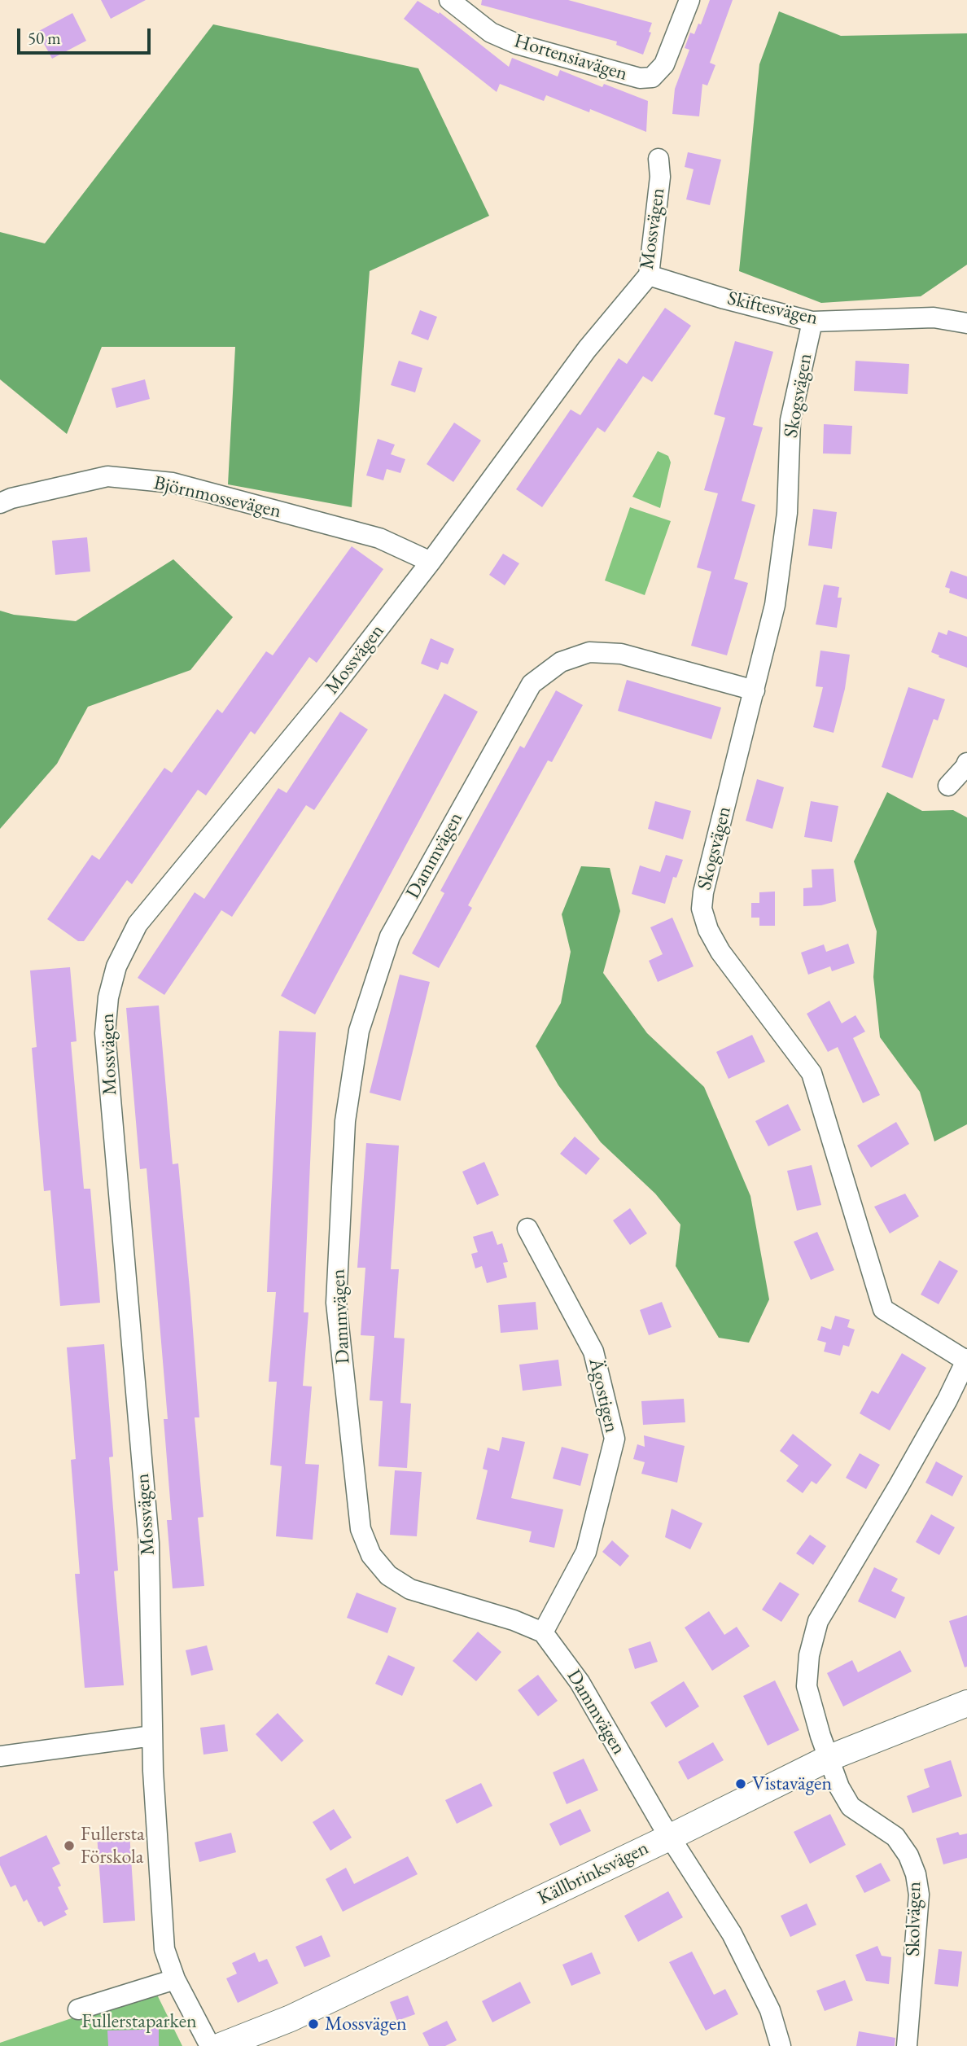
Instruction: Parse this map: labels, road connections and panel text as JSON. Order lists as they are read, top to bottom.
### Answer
{
  "streets": {
    "street": [
      "Hortensiavägen",
      "Mossvägen",
      "Skiftesvägen",
      "Skogsvägen",
      "Björnmossevägen",
      "Dammvägen",
      "Ägostigen",
      "Källbrinksvägen",
      "Skolvägen"
    ]
  },
  "crossings": [
    ["Mossvägen", "Skiftesvägen"],
    ["Mossvägen", "Björnmossevägen"],
    ["Skiftesvägen", "Skogsvägen"],
    ["Skogsvägen", "Dammvägen"],
    ["Dammvägen", "Ägostigen"],
    ["Dammvägen", "Källbrinksvägen"],
    ["Källbrinksvägen", "Skolvägen"]
  ],
  "parks": ["Fullerstaparken"],
  "places": ["Vistavägen", "Fullersta Förskola", "Mossvägen"],
  "scale_bar": "50 m"
}
